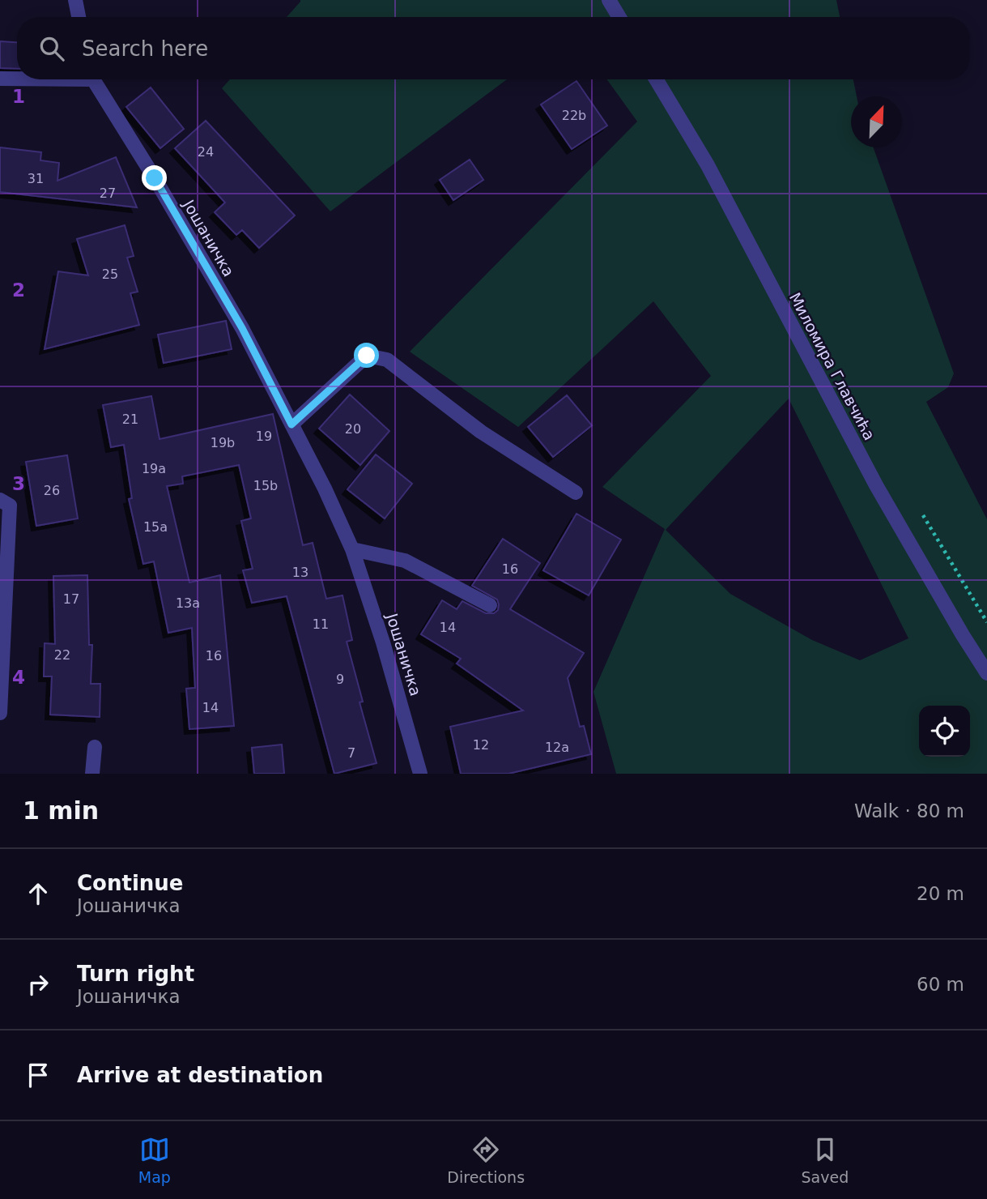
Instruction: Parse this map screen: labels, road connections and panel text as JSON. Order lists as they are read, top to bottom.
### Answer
{
  "streets": {
    "street": ["Јошаничка", "Миломира Главчића"]
  },
  "house_numbers": [
    "22b",
    "24",
    "31",
    "27",
    "25",
    "21",
    "20",
    "19",
    "19b",
    "19a",
    "15b",
    "26",
    "15a",
    "16",
    "13",
    "17",
    "13a",
    "11",
    "14",
    "22",
    "16",
    "9",
    "14",
    "12",
    "12a",
    "7"
  ],
  "north": "top right",
  "page": {
    "search": "Search here",
    "heading": ["1 min", "Walk · 80 m"],
    "list": [
      ["Continue", "Јошаничка", "20 m"],
      ["Turn right", "Јошаничка", "60 m"],
      "Arrive at destination"
    ],
    "nav": ["Map", "Directions", "Saved"]
  },
  "grid": {
    "rows": [
      "1",
      "2",
      "3",
      "4"
    ]
  }
}
